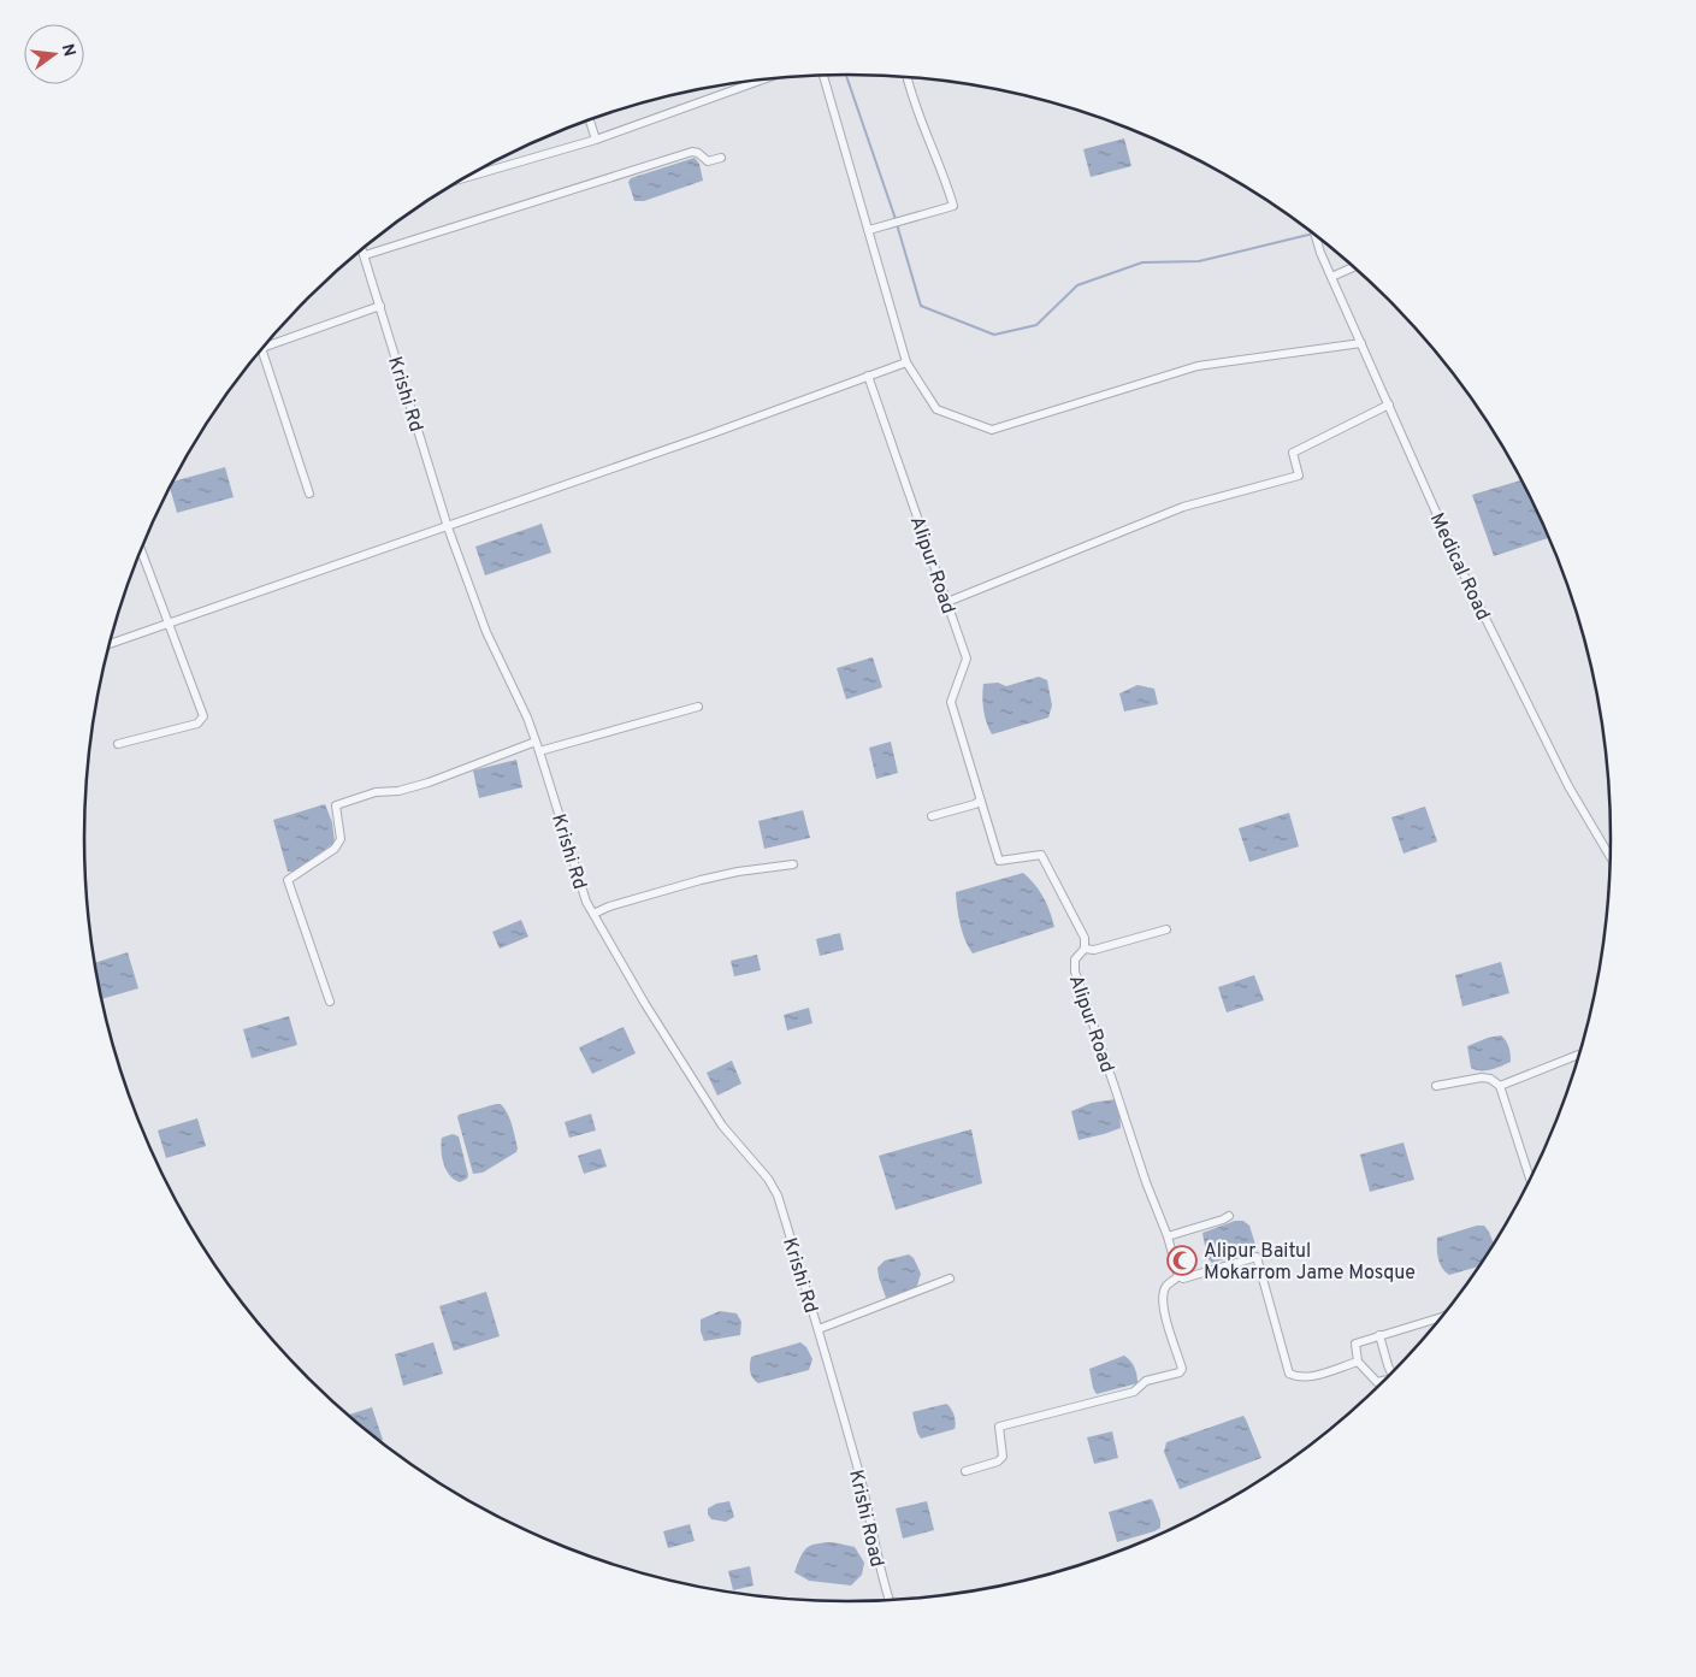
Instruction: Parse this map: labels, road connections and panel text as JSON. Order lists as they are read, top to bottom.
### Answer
{
  "streets": {
    "street": [
      "Krishi Rd",
      "Alipur Road",
      "Medical Road",
      "Krishi Road"
    ]
  },
  "crossings": [
    ["Krishi Rd", "Krishi Road"]
  ],
  "places": {
    "mosque": ["Alipur Baitul Mokarrom Jame Mosque"]
  },
  "north": "right"
}
